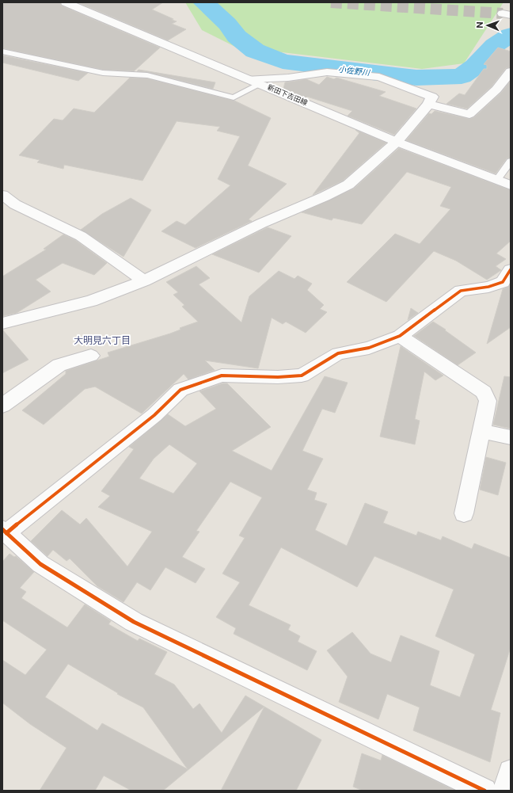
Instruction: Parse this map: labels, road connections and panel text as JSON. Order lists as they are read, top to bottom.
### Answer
{
  "streets": {
    "street": ["新田下吉田線"]
  },
  "districts": ["大明見六丁目"],
  "water": ["小佐野川"],
  "north": "left"
}
